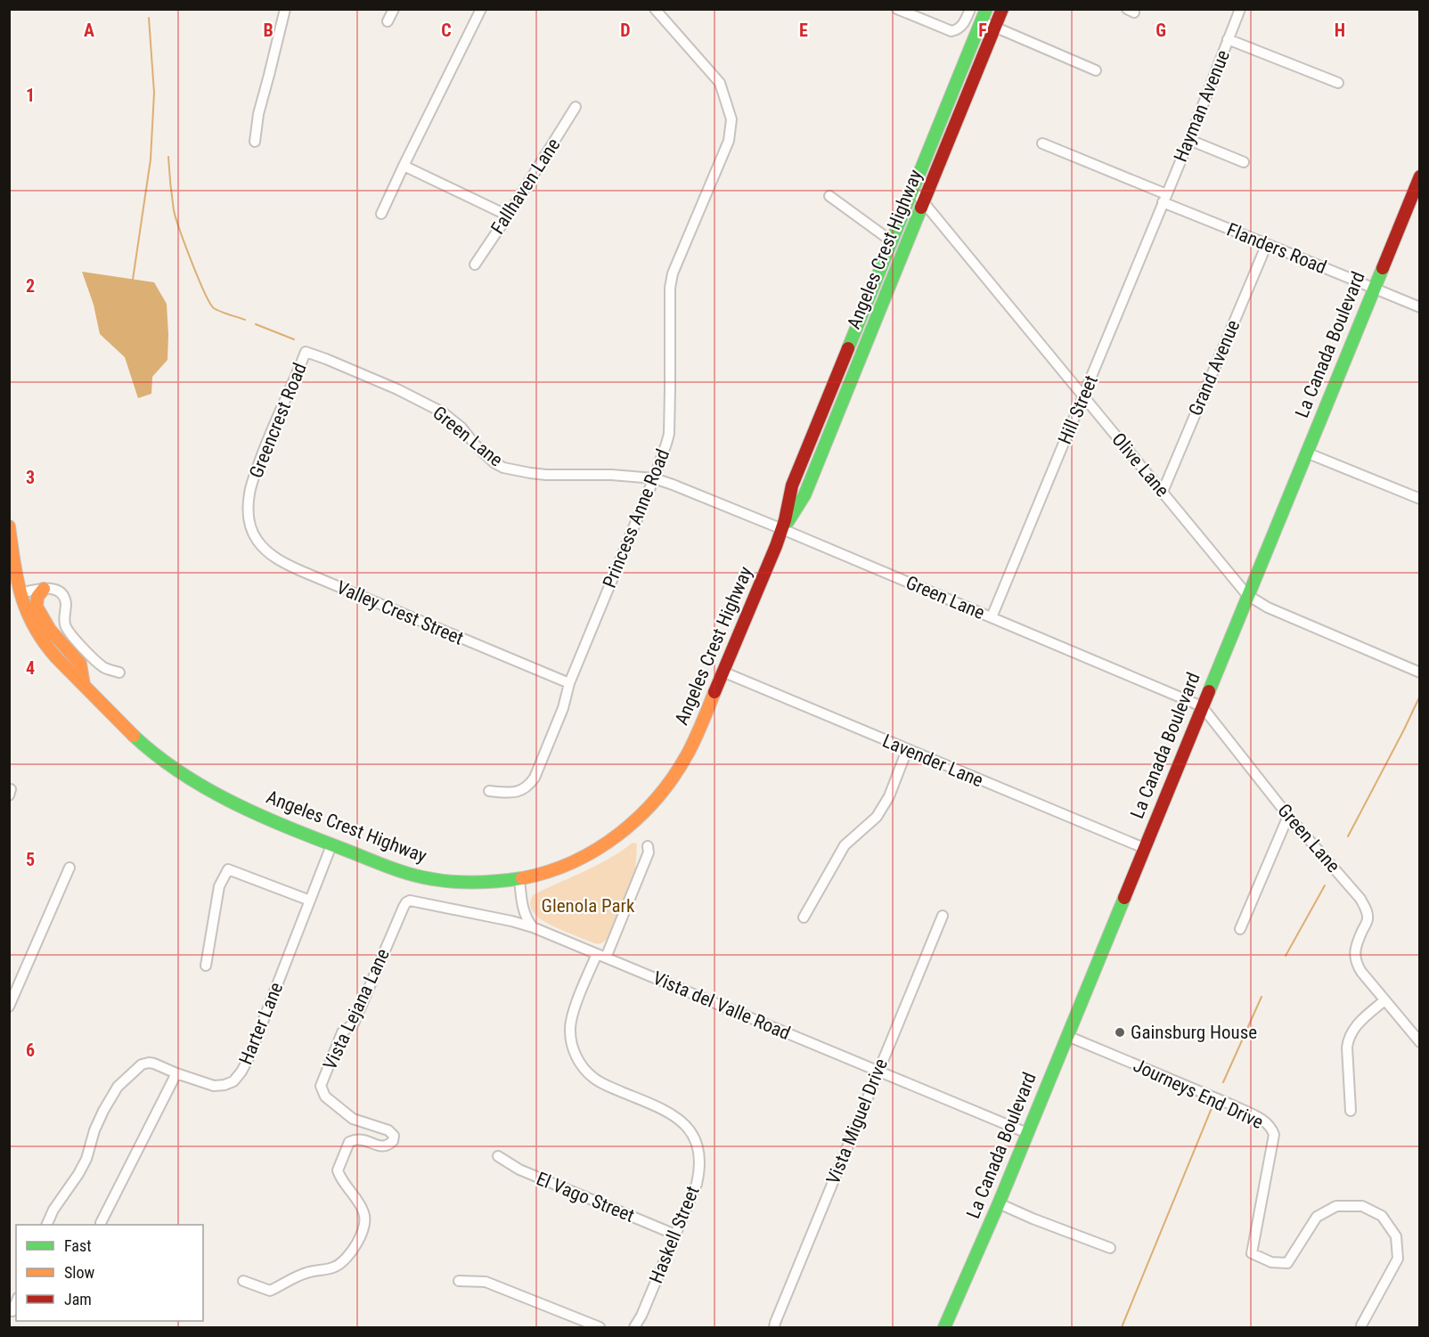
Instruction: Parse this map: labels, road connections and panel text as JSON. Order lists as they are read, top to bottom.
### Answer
{
  "streets": {
    "main road": ["Angeles Crest Highway", "La Canada Boulevard"],
    "street": [
      "Hayman Avenue",
      "Fallhaven Lane",
      "Flanders Road",
      "Grand Avenue",
      "Hill Street",
      "Greencrest Road",
      "Green Lane",
      "Olive Lane",
      "Princess Anne Road",
      "Valley Crest Street",
      "Lavender Lane",
      "Vista del Valle Road",
      "Vista Lejana Lane",
      "Harter Lane",
      "Journeys End Drive",
      "Vista Miguel Drive",
      "El Vago Street",
      "Haskell Street"
    ]
  },
  "crossings": [
    ["Hayman Avenue", "Flanders Road"],
    ["Hayman Avenue", "Hill Street"],
    ["Flanders Road", "La Canada Boulevard"],
    ["Flanders Road", "Grand Avenue"],
    ["Flanders Road", "Hill Street"],
    ["Angeles Crest Highway", "Green Lane"],
    ["Angeles Crest Highway", "Olive Lane"],
    ["Angeles Crest Highway", "Lavender Lane"],
    ["Angeles Crest Highway", "Harter Lane"],
    ["La Canada Boulevard", "Green Lane"],
    ["La Canada Boulevard", "Olive Lane"],
    ["La Canada Boulevard", "Lavender Lane"],
    ["La Canada Boulevard", "Vista del Valle Road"],
    ["La Canada Boulevard", "Journeys End Drive"],
    ["Grand Avenue", "Olive Lane"],
    ["Hill Street", "Green Lane"],
    ["Hill Street", "Olive Lane"],
    ["Greencrest Road", "Green Lane"],
    ["Greencrest Road", "Valley Crest Street"],
    ["Green Lane", "Princess Anne Road"],
    ["Princess Anne Road", "Valley Crest Street"],
    ["Vista del Valle Road", "Vista Lejana Lane"],
    ["Vista del Valle Road", "Vista Miguel Drive"],
    ["Vista del Valle Road", "Haskell Street"],
    ["El Vago Street", "Haskell Street"]
  ],
  "parks": ["Glenola Park"],
  "places": ["Gainsburg House"],
  "legend": ["Fast", "Slow", "Jam"],
  "grid": {
    "columns": [
      "A",
      "B",
      "C",
      "D",
      "E",
      "F",
      "G",
      "H"
    ],
    "rows": [
      "1",
      "2",
      "3",
      "4",
      "5",
      "6"
    ]
  }
}
